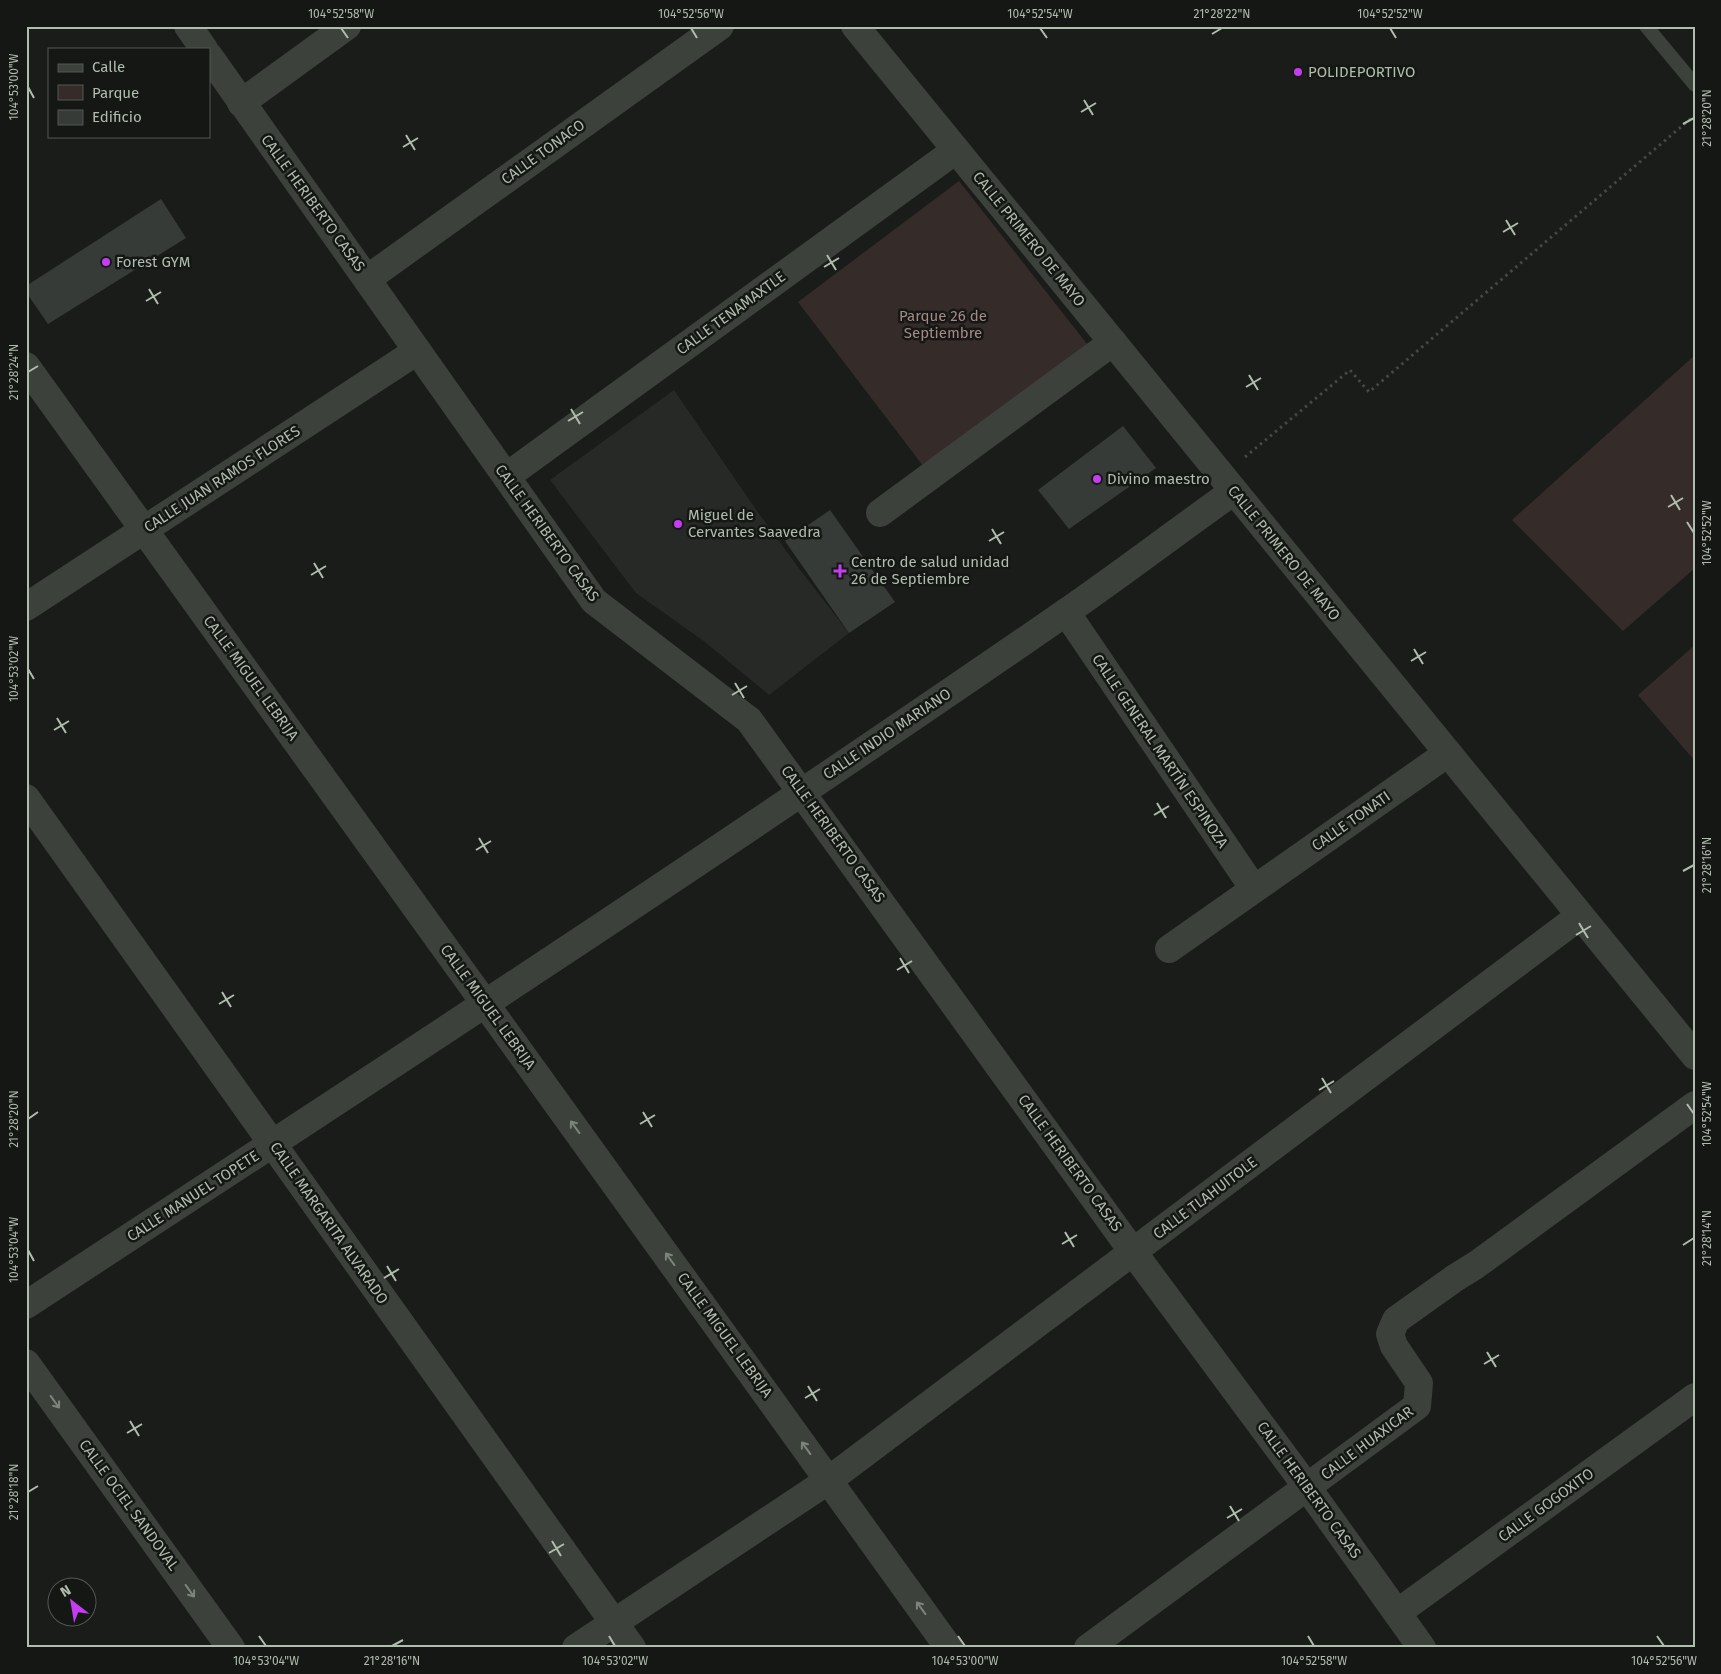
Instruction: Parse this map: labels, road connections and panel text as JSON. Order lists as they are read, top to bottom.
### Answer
{
  "streets": {
    "street": [
      "CALLE TONACO",
      "CALLE HERIBERTO CASAS",
      "CALLE PRIMERO DE MAYO",
      "CALLE TENAMAXTLE",
      "CALLE JUAN RAMOS FLORES",
      "CALLE MIGUEL LEBRIJA",
      "CALLE INDIO MARIANO",
      "CALLE GENERAL MARTÍN ESPINOZA",
      "CALLE TONATI",
      "CALLE MANUEL TOPETE",
      "CALLE TLAHUITOLE",
      "CALLE MARGARITA ALVARADO",
      "CALLE HUAXICAR",
      "CALLE OCIEL SANDOVAL",
      "CALLE GOGOXITO"
    ]
  },
  "crossings": [
    ["CALLE TONACO", "CALLE HERIBERTO CASAS"],
    ["CALLE HERIBERTO CASAS", "CALLE TENAMAXTLE"],
    ["CALLE HERIBERTO CASAS", "CALLE JUAN RAMOS FLORES"],
    ["CALLE HERIBERTO CASAS", "CALLE INDIO MARIANO"],
    ["CALLE HERIBERTO CASAS", "CALLE TLAHUITOLE"],
    ["CALLE HERIBERTO CASAS", "CALLE HUAXICAR"],
    ["CALLE HERIBERTO CASAS", "CALLE GOGOXITO"],
    ["CALLE PRIMERO DE MAYO", "CALLE TENAMAXTLE"],
    ["CALLE PRIMERO DE MAYO", "CALLE INDIO MARIANO"],
    ["CALLE PRIMERO DE MAYO", "CALLE TONATI"],
    ["CALLE PRIMERO DE MAYO", "CALLE TLAHUITOLE"],
    ["CALLE JUAN RAMOS FLORES", "CALLE MIGUEL LEBRIJA"],
    ["CALLE MIGUEL LEBRIJA", "CALLE INDIO MARIANO"],
    ["CALLE MIGUEL LEBRIJA", "CALLE MANUEL TOPETE"],
    ["CALLE MIGUEL LEBRIJA", "CALLE TLAHUITOLE"],
    ["CALLE INDIO MARIANO", "CALLE GENERAL MARTÍN ESPINOZA"],
    ["CALLE INDIO MARIANO", "CALLE MANUEL TOPETE"],
    ["CALLE GENERAL MARTÍN ESPINOZA", "CALLE TONATI"],
    ["CALLE MANUEL TOPETE", "CALLE MARGARITA ALVARADO"],
    ["CALLE TLAHUITOLE", "CALLE MARGARITA ALVARADO"]
  ],
  "one_way": ["CALLE MIGUEL LEBRIJA", "CALLE OCIEL SANDOVAL"],
  "parks": ["Parque 26 de Septiembre"],
  "places": {
    "other": [
      "POLIDEPORTIVO",
      "Forest GYM",
      "Divino maestro",
      "Miguel de Cervantes Saavedra"
    ],
    "health": ["Centro de salud unidad 26 de Septiembre"]
  },
  "legend": ["Calle", "Parque", "Edificio"],
  "north": "top left",
  "coordinates": [
    "104°52'58\"W",
    "104°52'56\"W",
    "104°52'54\"W",
    "21°28'22\"N",
    "104°52'52\"W",
    "104°53'00\"W",
    "21°28'20\"N",
    "21°28'24\"N",
    "104°53'02\"W",
    "21°28'16\"N",
    "21°28'14\"N",
    "104°53'04\"W",
    "21°28'18\"N"
  ]
}
